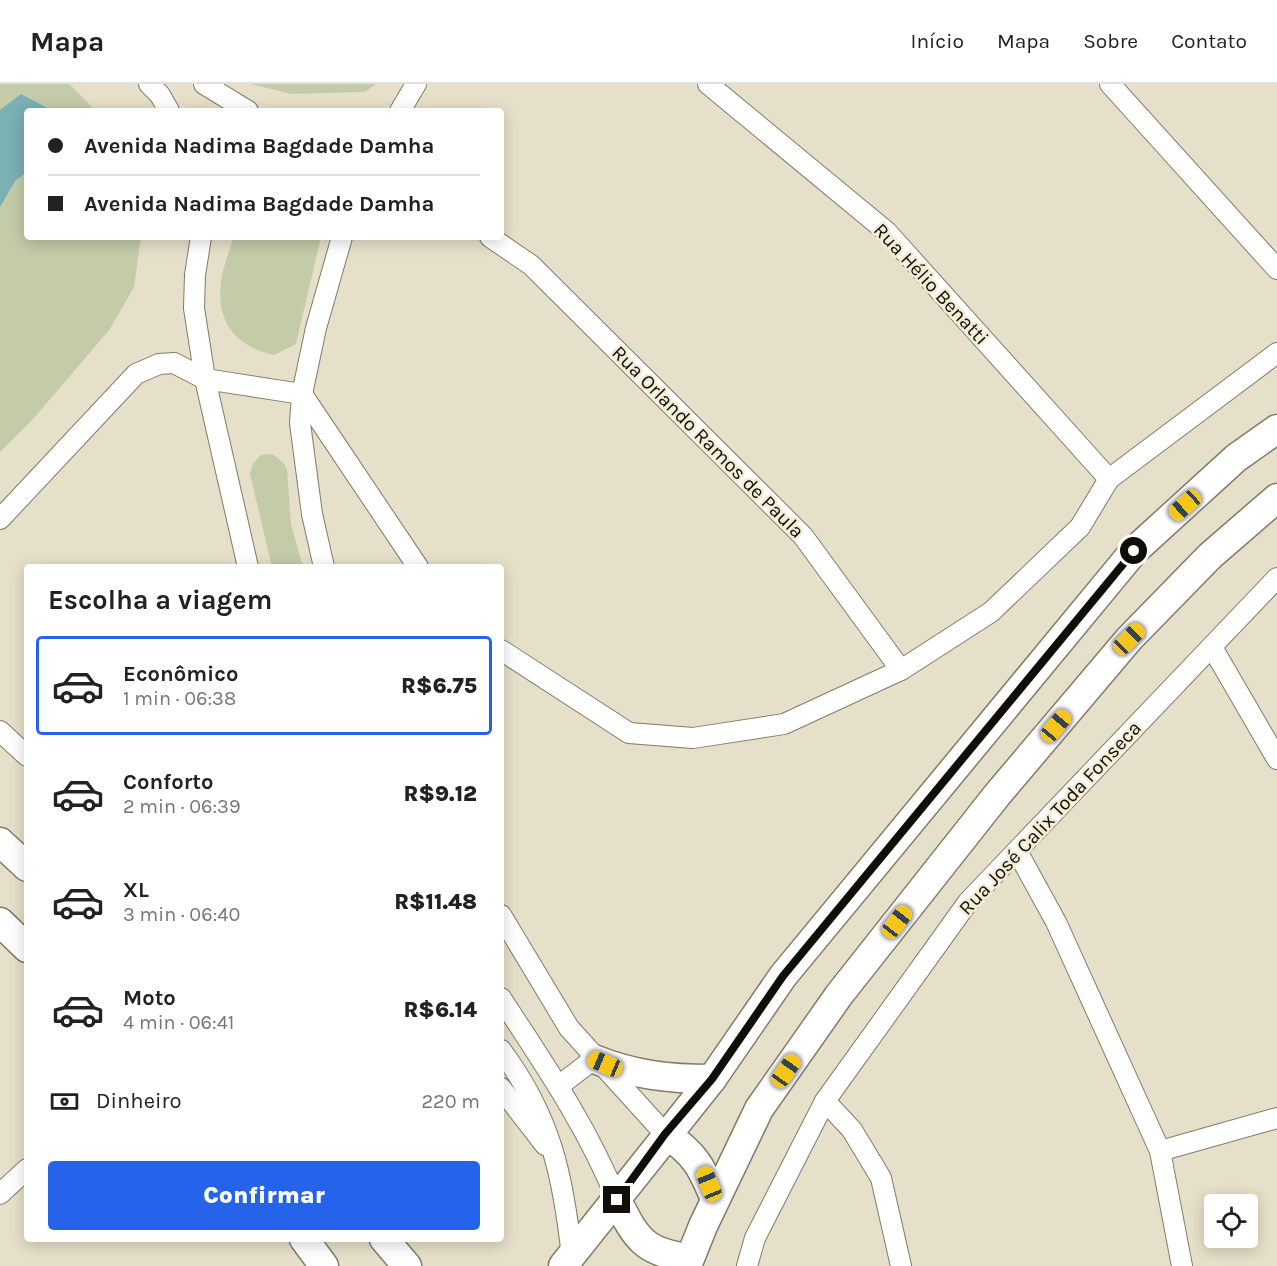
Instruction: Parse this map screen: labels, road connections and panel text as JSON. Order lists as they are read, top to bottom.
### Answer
{
  "streets": {
    "street": ["Rua Hélio Benatti", "Rua Orlando Ramos de Paula", "Rua José Calix Toda Fonseca"]
  },
  "page": {
    "header": "Mapa",
    "nav": [
      "Início",
      "Mapa",
      "Sobre",
      "Contato"
    ],
    "banner": ["Avenida Nadima Bagdade Damha", "Avenida Nadima Bagdade Damha"],
    "heading": "Escolha a viagem",
    "list": [
      {
        "name": "Econômico",
        "note": "1 min · 06:38",
        "value": "R$6.75"
      },
      {
        "name": "Conforto",
        "note": "2 min · 06:39",
        "value": "R$9.12"
      },
      {
        "name": "XL",
        "note": "3 min · 06:40",
        "value": "R$11.48"
      },
      {
        "name": "Moto",
        "note": "4 min · 06:41",
        "value": "R$6.14"
      }
    ],
    "pay": ["Dinheiro", "220 m"],
    "buttons": "Confirmar"
  }
}
